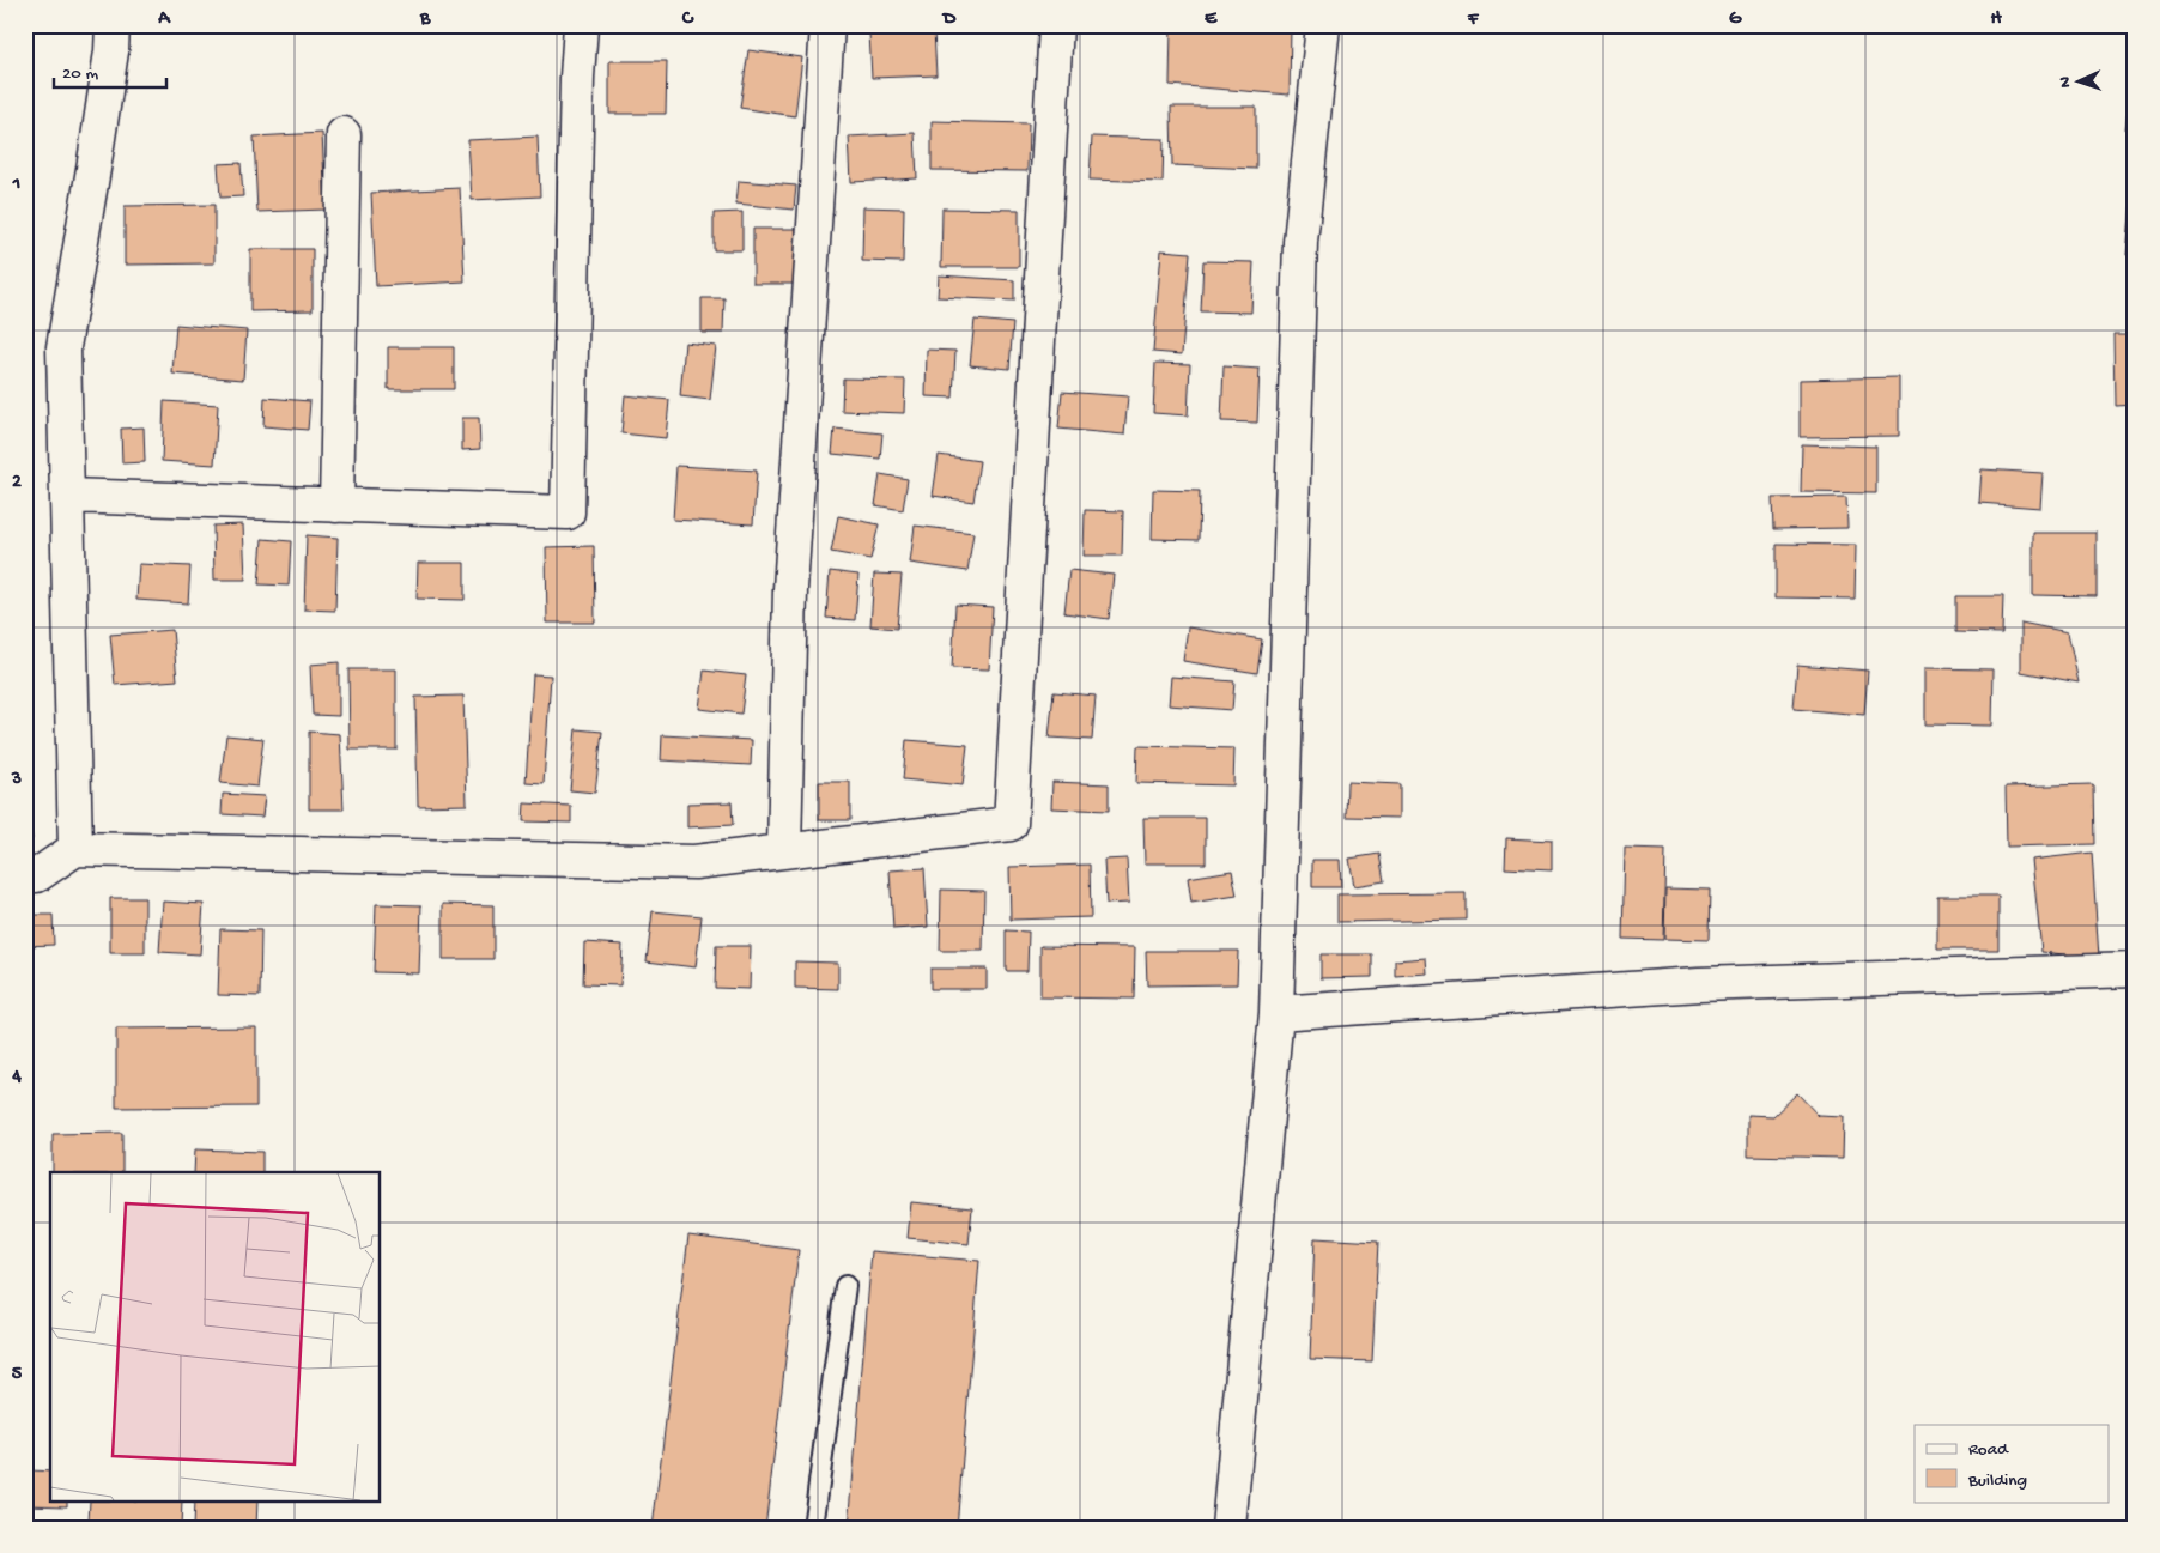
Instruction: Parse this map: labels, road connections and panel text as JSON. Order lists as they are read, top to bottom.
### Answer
{
  "legend": ["Road", "Building"],
  "scale_bar": "20 m",
  "north": "left",
  "grid": {
    "columns": [
      "A",
      "B",
      "C",
      "D",
      "E",
      "F",
      "G",
      "H"
    ],
    "rows": [
      "1",
      "2",
      "3",
      "4",
      "5"
    ]
  }
}
